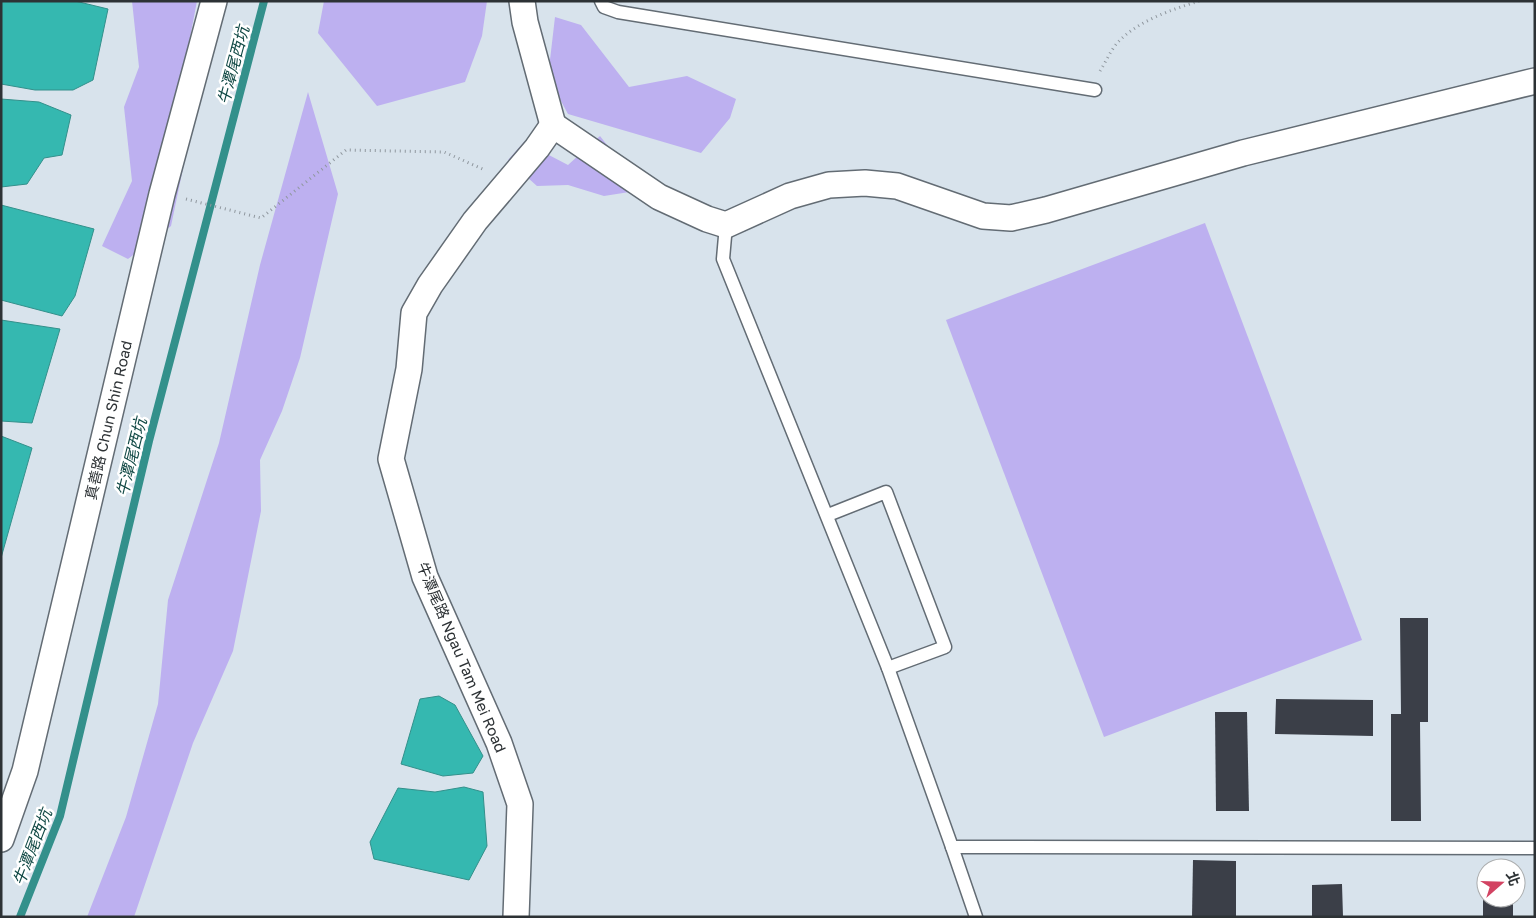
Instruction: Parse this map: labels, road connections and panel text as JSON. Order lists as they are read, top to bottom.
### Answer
{
  "streets": {
    "street": ["真善路 Chun Shin Road", "牛潭尾路 Ngau Tam Mei Road"]
  },
  "water": ["牛潭尾西坑"],
  "north": "right"
}
